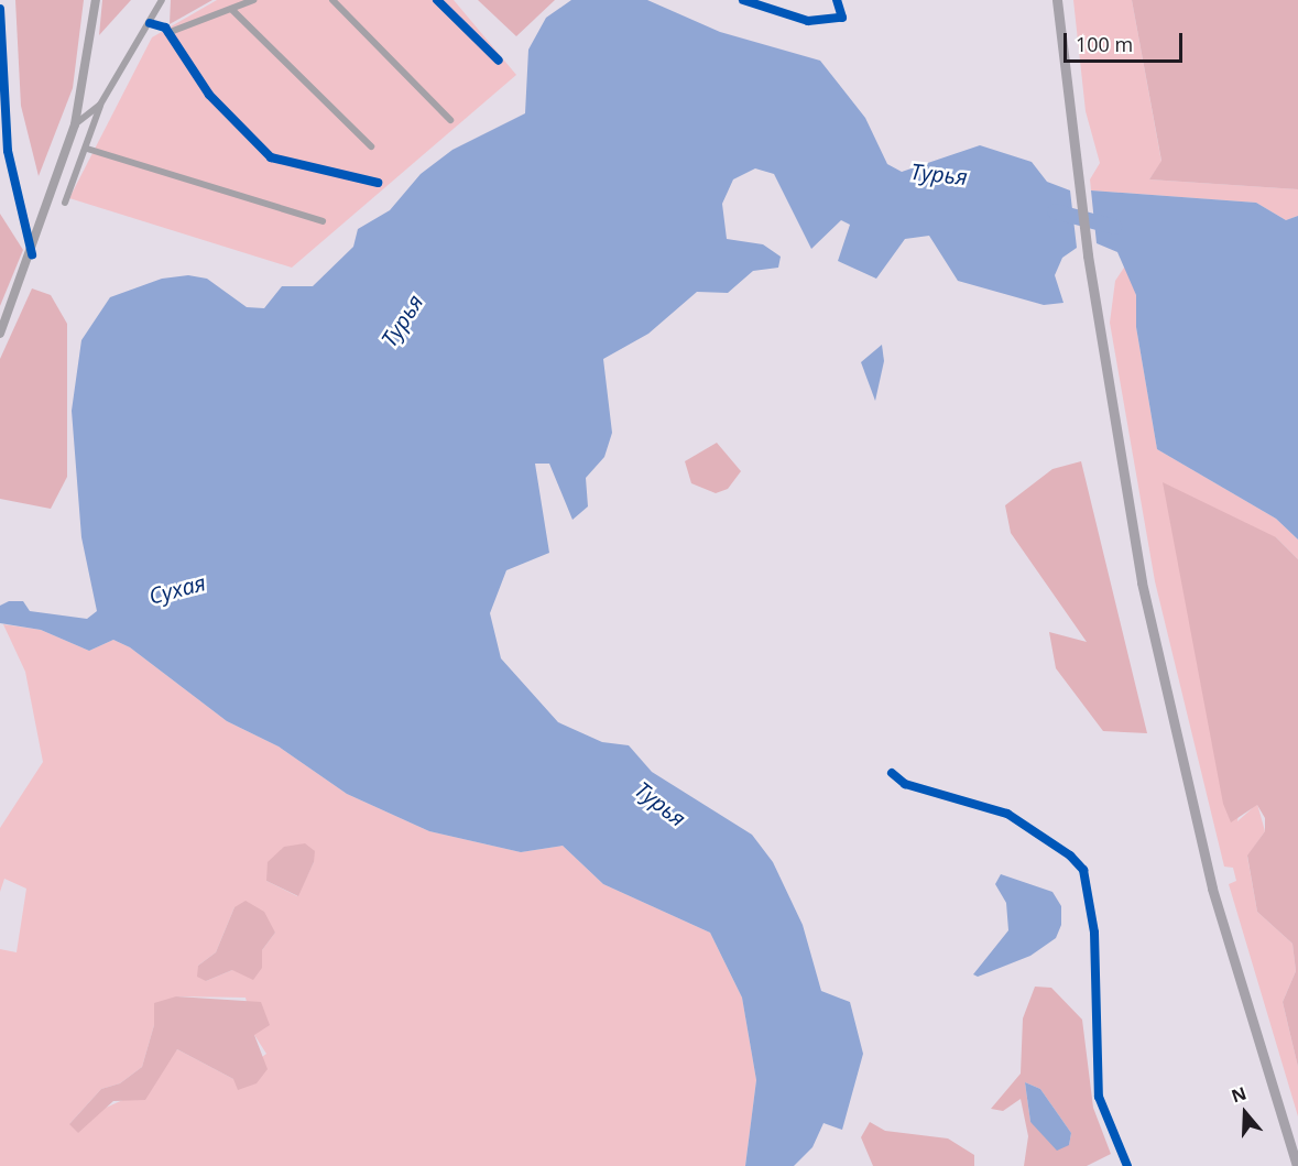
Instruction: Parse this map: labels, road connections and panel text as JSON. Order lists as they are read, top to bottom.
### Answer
{
  "water": ["Турья", "Сухая"],
  "scale_bar": "100 m",
  "north": "top"
}
